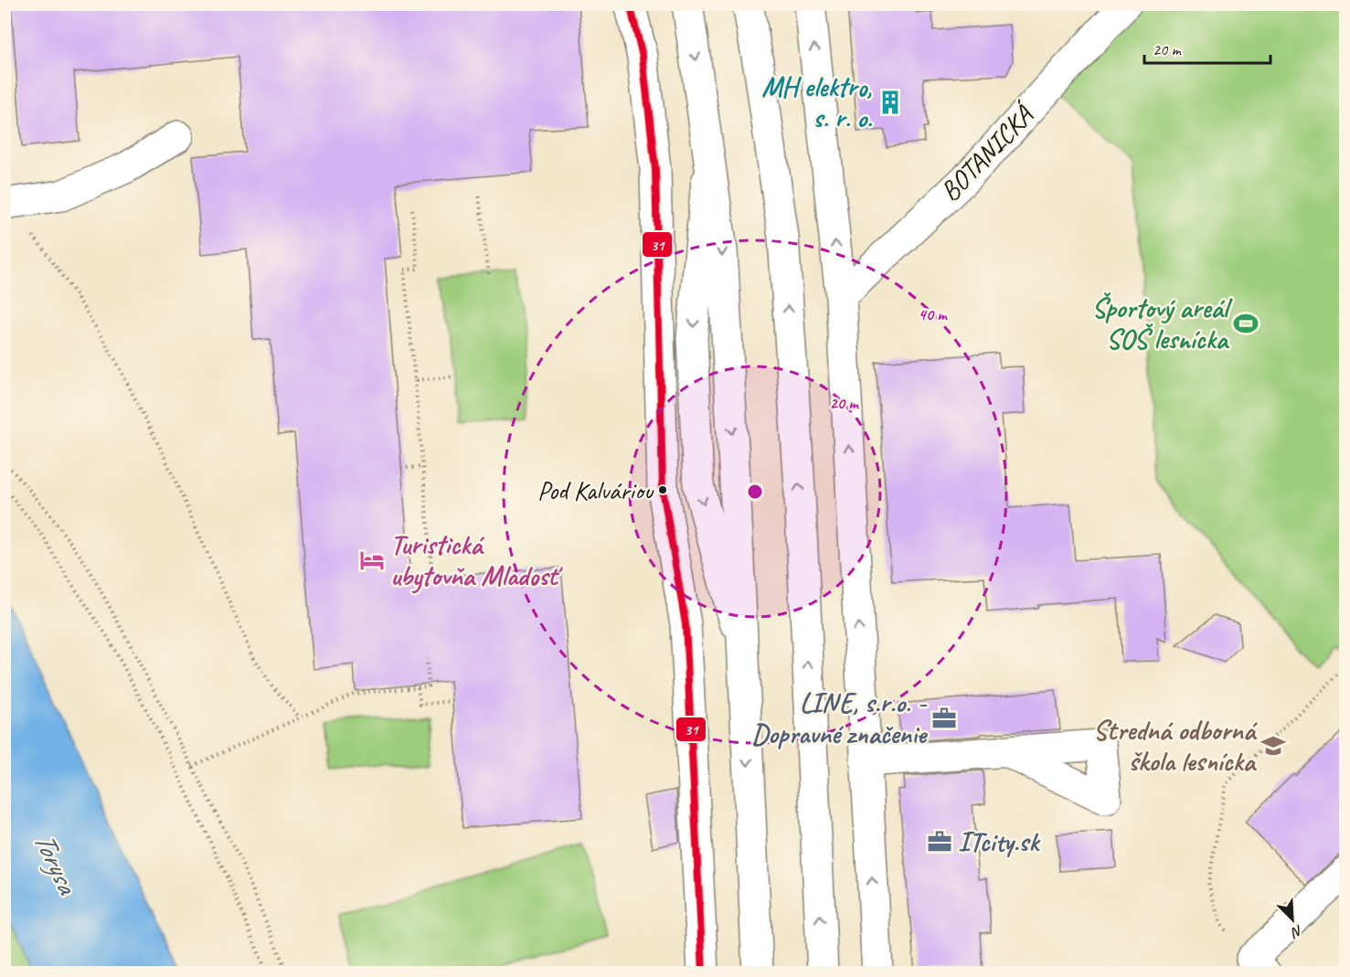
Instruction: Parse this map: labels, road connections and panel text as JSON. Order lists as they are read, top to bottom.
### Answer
{
  "streets": {
    "street": ["BOTANICKÁ"]
  },
  "water": ["Torysa"],
  "places": {
    "building": ["MH elektro, s. r. o."],
    "sports": ["Športový areál SOŠ lesnícka"],
    "other": ["Pod Kalváriou"],
    "hotel": ["Turistická ubytovňa Mladosť"],
    "office": ["LINE, s.r.o. - Dopravné značenie", "ITcity.sk"],
    "school or university": ["Stredná odborná škola lesnícka"]
  },
  "lines": ["transit line 31"],
  "scale_bar": "20 m",
  "north": "bottom right",
  "rings": ["40 m", "20 m"]
}
